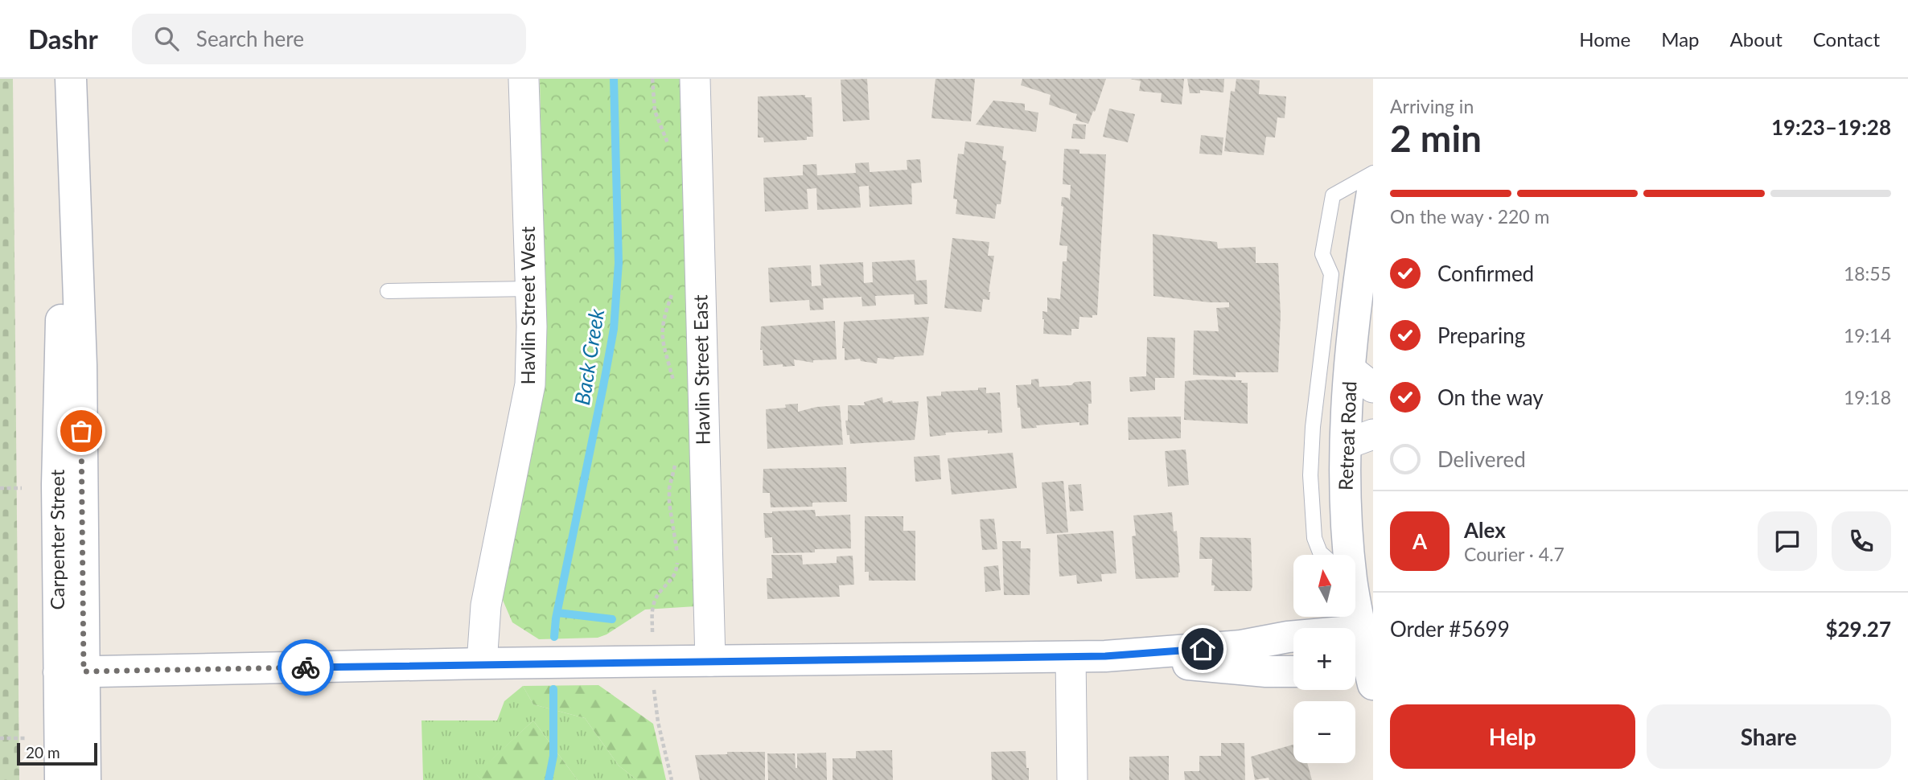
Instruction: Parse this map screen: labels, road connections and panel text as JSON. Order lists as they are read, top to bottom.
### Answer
{
  "streets": {
    "street": [
      "Havlin Street West",
      "Havlin Street East",
      "Retreat Road",
      "Carpenter Street"
    ]
  },
  "water": ["Back Creek"],
  "scale_bar": "20 m",
  "north": "top",
  "page": {
    "header": "Dashr",
    "search": "Search here",
    "nav": [
      "Home",
      "Map",
      "About",
      "Contact"
    ],
    "heading": ["2 min", "Arriving in", "19:23–19:28"],
    "panel": [
      "Alex",
      "Courier · 4.7",
      "Order #5699",
      "$29.27"
    ],
    "bar": "On the way · 220 m",
    "list": [
      ["Confirmed", "18:55"],
      ["Preparing", "19:14"],
      ["On the way", "19:18"],
      "Delivered"
    ],
    "round": "A",
    "map_buttons": ["+", "−"],
    "buttons": ["Help", "Share"],
    "scale": "20 m"
  }
}
